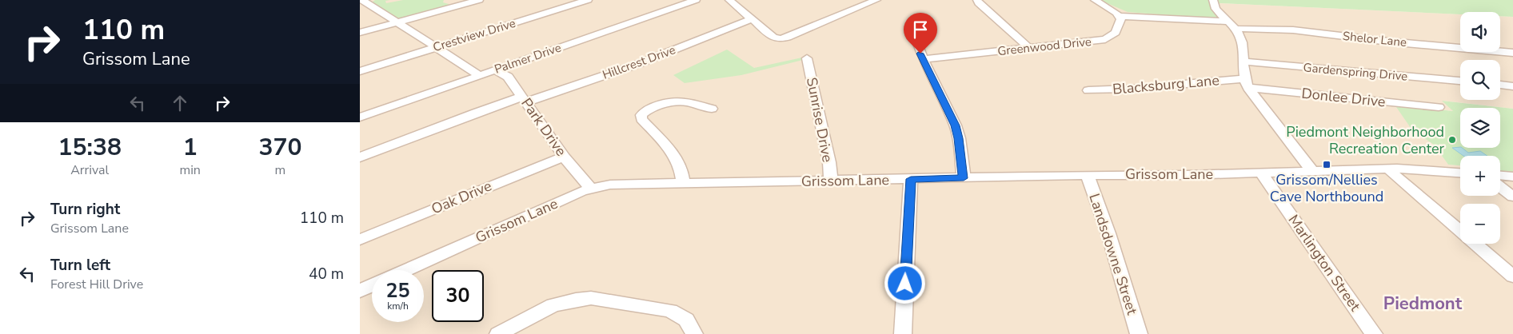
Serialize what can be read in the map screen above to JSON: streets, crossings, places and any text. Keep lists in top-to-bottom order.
{
  "streets": {
    "street": [
      "Crestview Drive",
      "Shelor Lane",
      "Greenwood Drive",
      "Palmer Drive",
      "Hillcrest Drive",
      "Gardenspring Drive",
      "Blacksburg Lane",
      "Donlee Drive",
      "Sunrise Drive",
      "Park Drive",
      "Grissom Lane",
      "Oak Drive",
      "Landsdowne Street",
      "Marlington Street"
    ]
  },
  "crossings": [
    ["Shelor Lane", "Greenwood Drive"],
    ["Palmer Drive", "Park Drive"],
    ["Hillcrest Drive", "Park Drive"],
    ["Blacksburg Lane", "Donlee Drive"],
    ["Sunrise Drive", "Grissom Lane"],
    ["Park Drive", "Grissom Lane"],
    ["Park Drive", "Oak Drive"],
    ["Grissom Lane", "Landsdowne Street"],
    ["Grissom Lane", "Marlington Street"]
  ],
  "districts": ["Piedmont"],
  "places": {
    "other": ["Piedmont Neighborhood Recreation Center"],
    "transit": ["Grissom/Nellies Cave Northbound"]
  },
  "page": {
    "turn": ["110 m", "Grissom Lane"],
    "map_buttons": ["+", "−"],
    "eta": [
      "15:38",
      "Arrival",
      "1",
      "min",
      "370",
      "m"
    ],
    "list": [
      {
        "name": "Turn right",
        "note": "Grissom Lane",
        "value": "110 m"
      },
      {
        "name": "Turn left",
        "note": "Forest Hill Drive",
        "value": "40 m"
      }
    ],
    "speed": "25 km/h",
    "limit": "30"
  }
}
